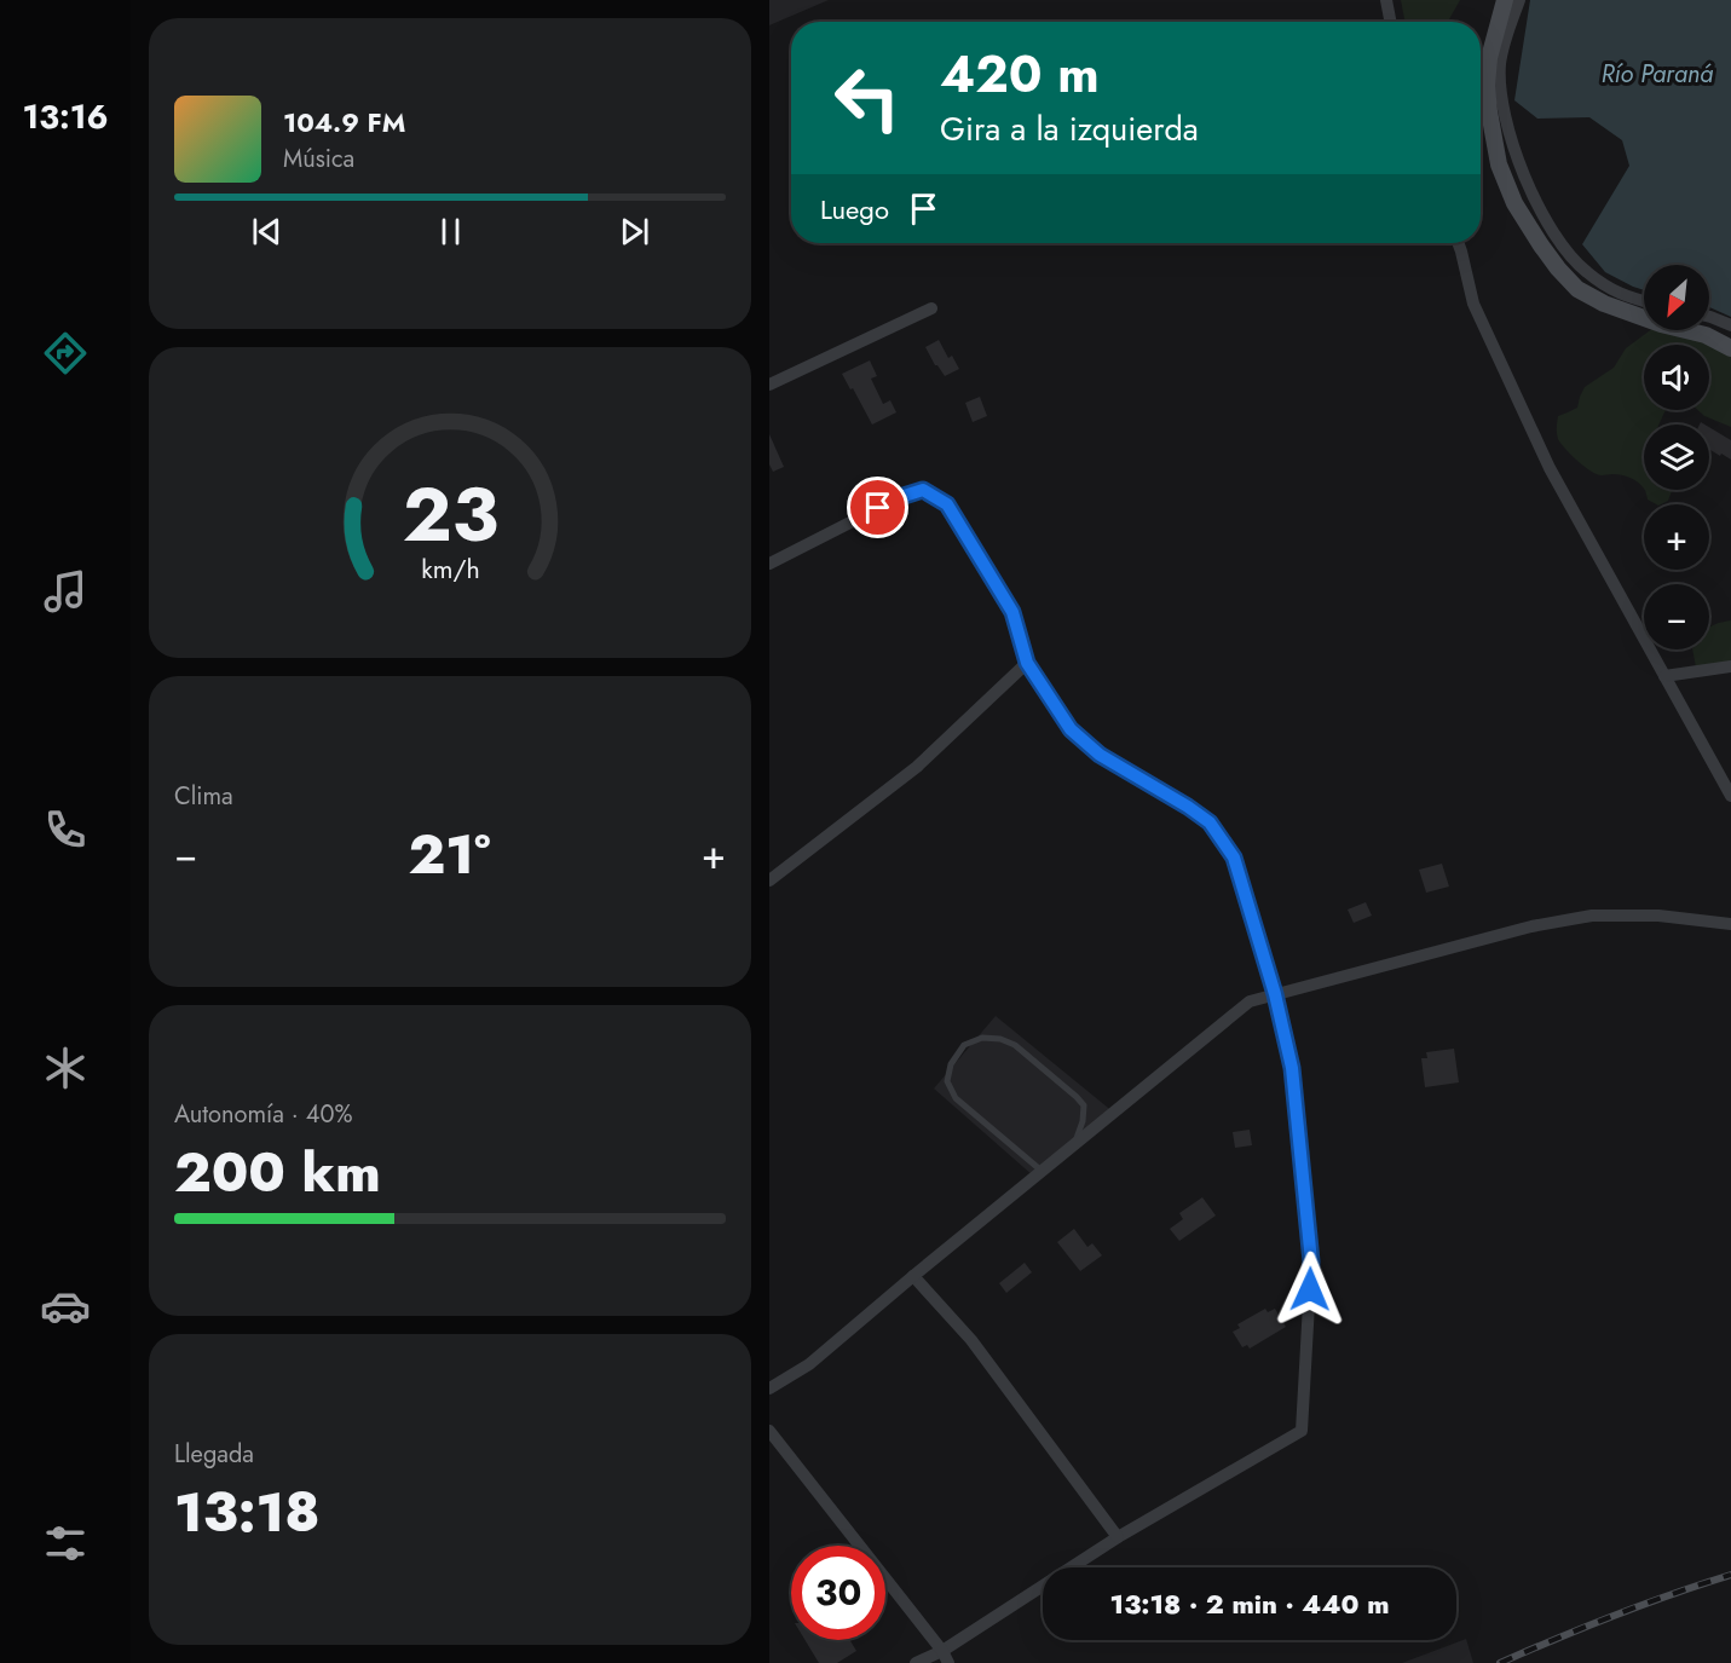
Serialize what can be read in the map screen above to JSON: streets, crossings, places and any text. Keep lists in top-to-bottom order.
{
  "water": ["Río Paraná"],
  "north": "bottom left",
  "page": {
    "tabs": "13:16",
    "turn": ["420 m", "Gira a la izquierda"],
    "song": ["104.9 FM", "Música"],
    "then": "Luego",
    "map_buttons": ["+", "−"],
    "tile": [
      "Clima",
      ["Autonomía · 40%", "200 km"],
      ["Llegada", "13:18"]
    ],
    "heat": ["−", "21°", "+"],
    "limit": "30",
    "trip": "13:18 · 2 min · 440 m",
    "gauge": ["23", "km/h"]
  }
}
